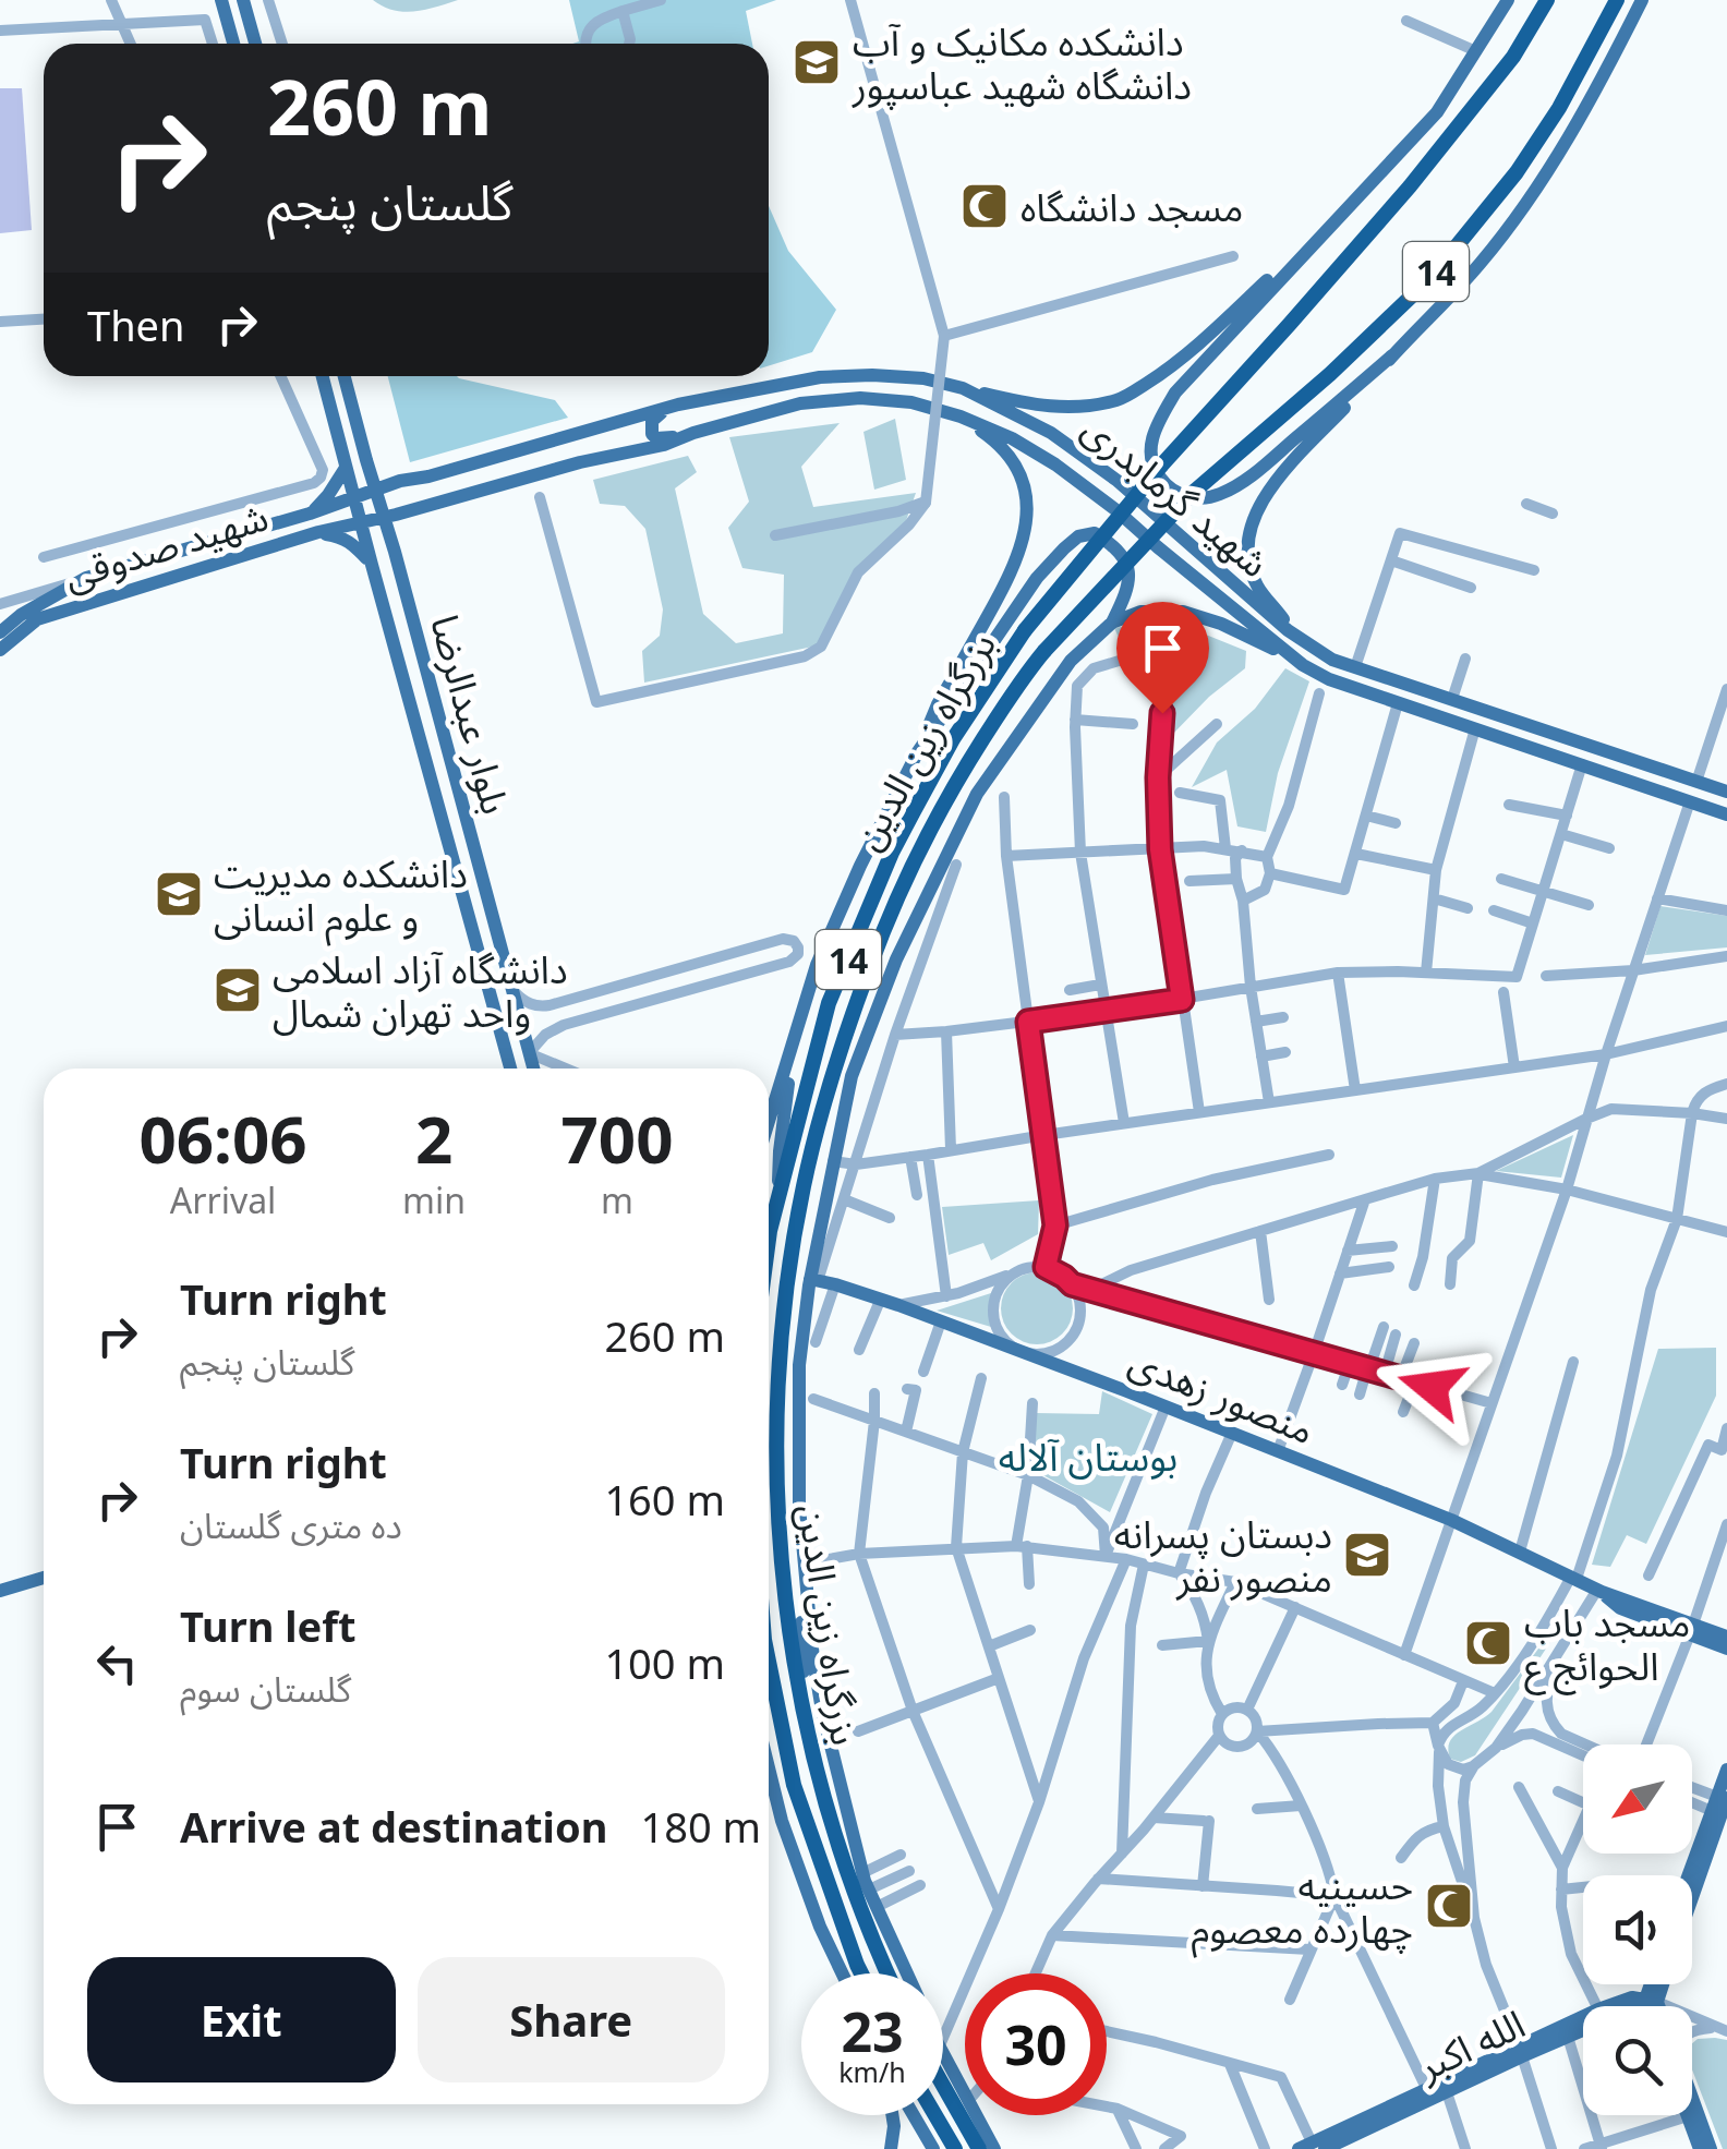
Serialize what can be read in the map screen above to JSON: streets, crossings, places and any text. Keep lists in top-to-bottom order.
{
  "streets": {
    "highway": ["14", "بزرگراه زین الدین"],
    "main road": [
      "شهید گرمابدری",
      "شهید صدوقی",
      "بلوار عبدالرضا",
      "منصور زهدی",
      "الله اکبر"
    ]
  },
  "crossings": [
    ["شهید گرمابدری", "شهید صدوقی"],
    ["شهید گرمابدری", "بلوار عبدالرضا"],
    ["شهید صدوقی", "بلوار عبدالرضا"]
  ],
  "parks": ["بوستان آلاله"],
  "places": {
    "school or university": [
      "دانشکده مکانیک و آب دانشگاه شهید عباسپور",
      "دانشکده مدیریت و علوم انسانی",
      "دانشگاه آزاد اسلامی واحد تهران شمال",
      "دبستان پسرانه منصور نفر"
    ],
    "mosque": ["مسجد دانشگاه", "مسجد باب الحوائج ع", "حسینیه چهارده معصوم"]
  },
  "north": "bottom left",
  "page": {
    "turn": ["260 m", "گلستان پنجم"],
    "then": "Then",
    "eta": [
      "06:06",
      "Arrival",
      "2",
      "min",
      "700",
      "m"
    ],
    "list": [
      {
        "name": "Turn right",
        "note": "گلستان پنجم",
        "value": "260 m"
      },
      {
        "name": "Turn right",
        "note": "ده متری گلستان",
        "value": "160 m"
      },
      {
        "name": "Turn left",
        "note": "گلستان سوم",
        "value": "100 m"
      },
      {
        "name": "Arrive at destination",
        "value": "180 m"
      }
    ],
    "buttons": ["Exit", "Share"],
    "speed": "23 km/h",
    "limit": "30"
  }
}
